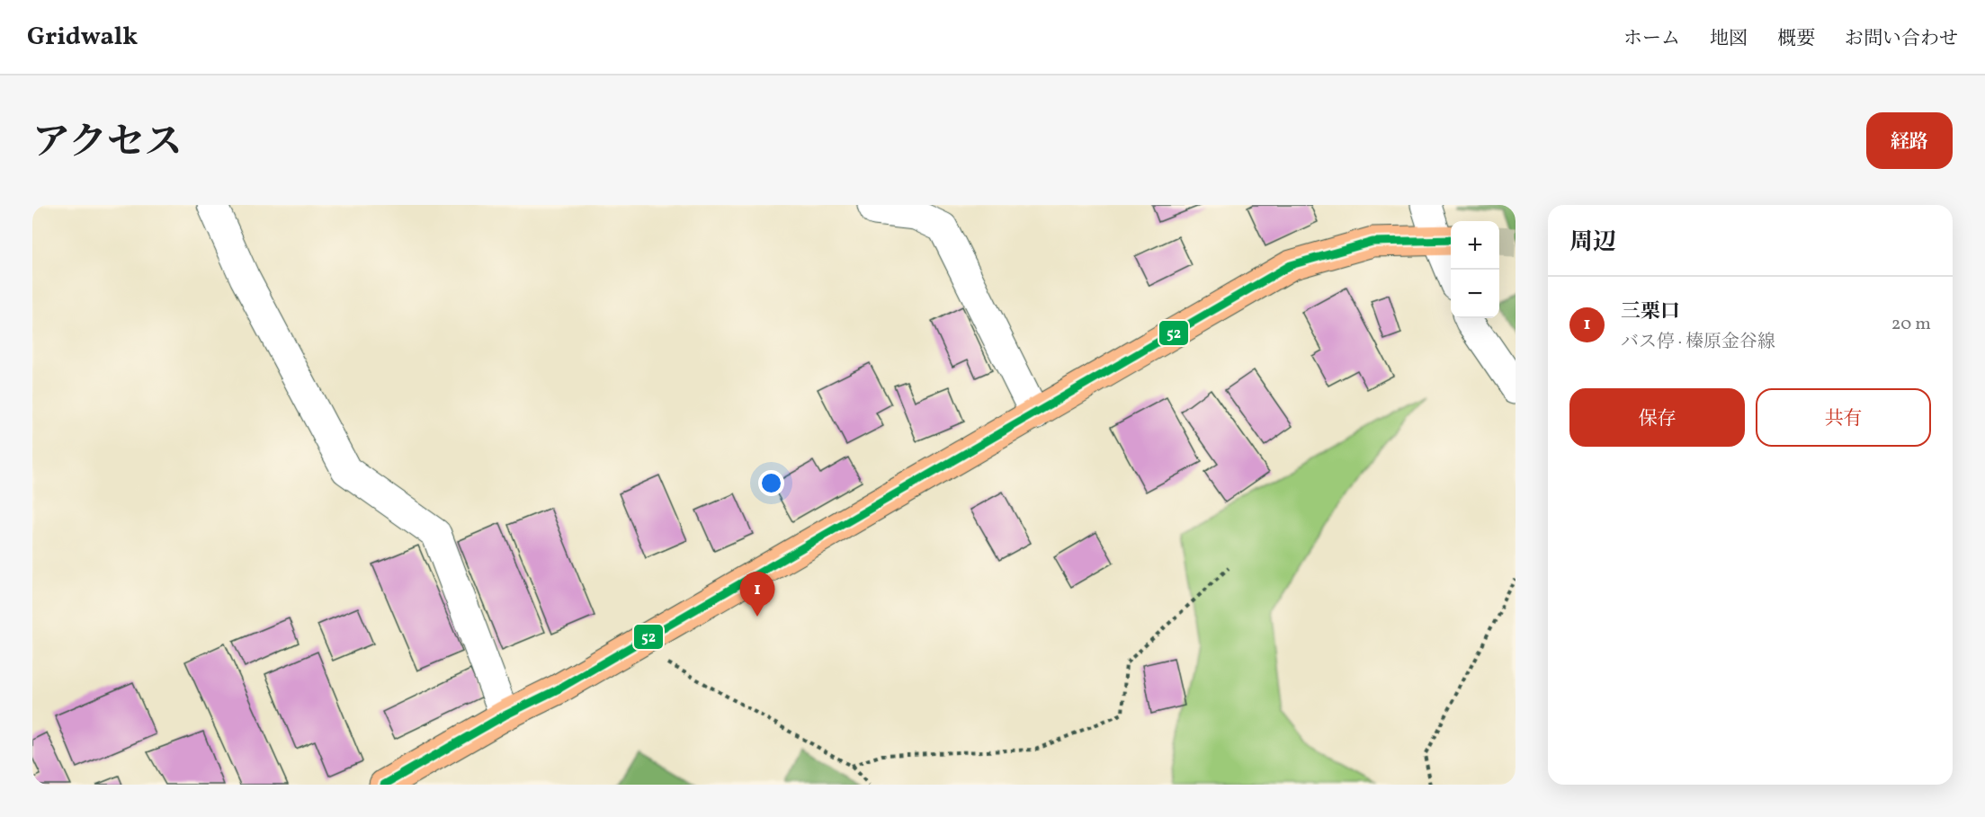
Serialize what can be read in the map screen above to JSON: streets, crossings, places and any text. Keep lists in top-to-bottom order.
{
  "lines": ["transit line 52"],
  "page": {
    "header": "Gridwalk",
    "nav": [
      "ホーム",
      "地図",
      "概要",
      "お問い合わせ"
    ],
    "title": "アクセス",
    "buttons": [
      "経路",
      ["保存", "共有"]
    ],
    "heading": "周辺",
    "map_buttons": ["+", "−"],
    "list": [
      {
        "mark": "1",
        "name": "三栗口",
        "note": "バス停 · 榛原金谷線",
        "value": "20 m"
      }
    ],
    "pins": "1"
  }
}
